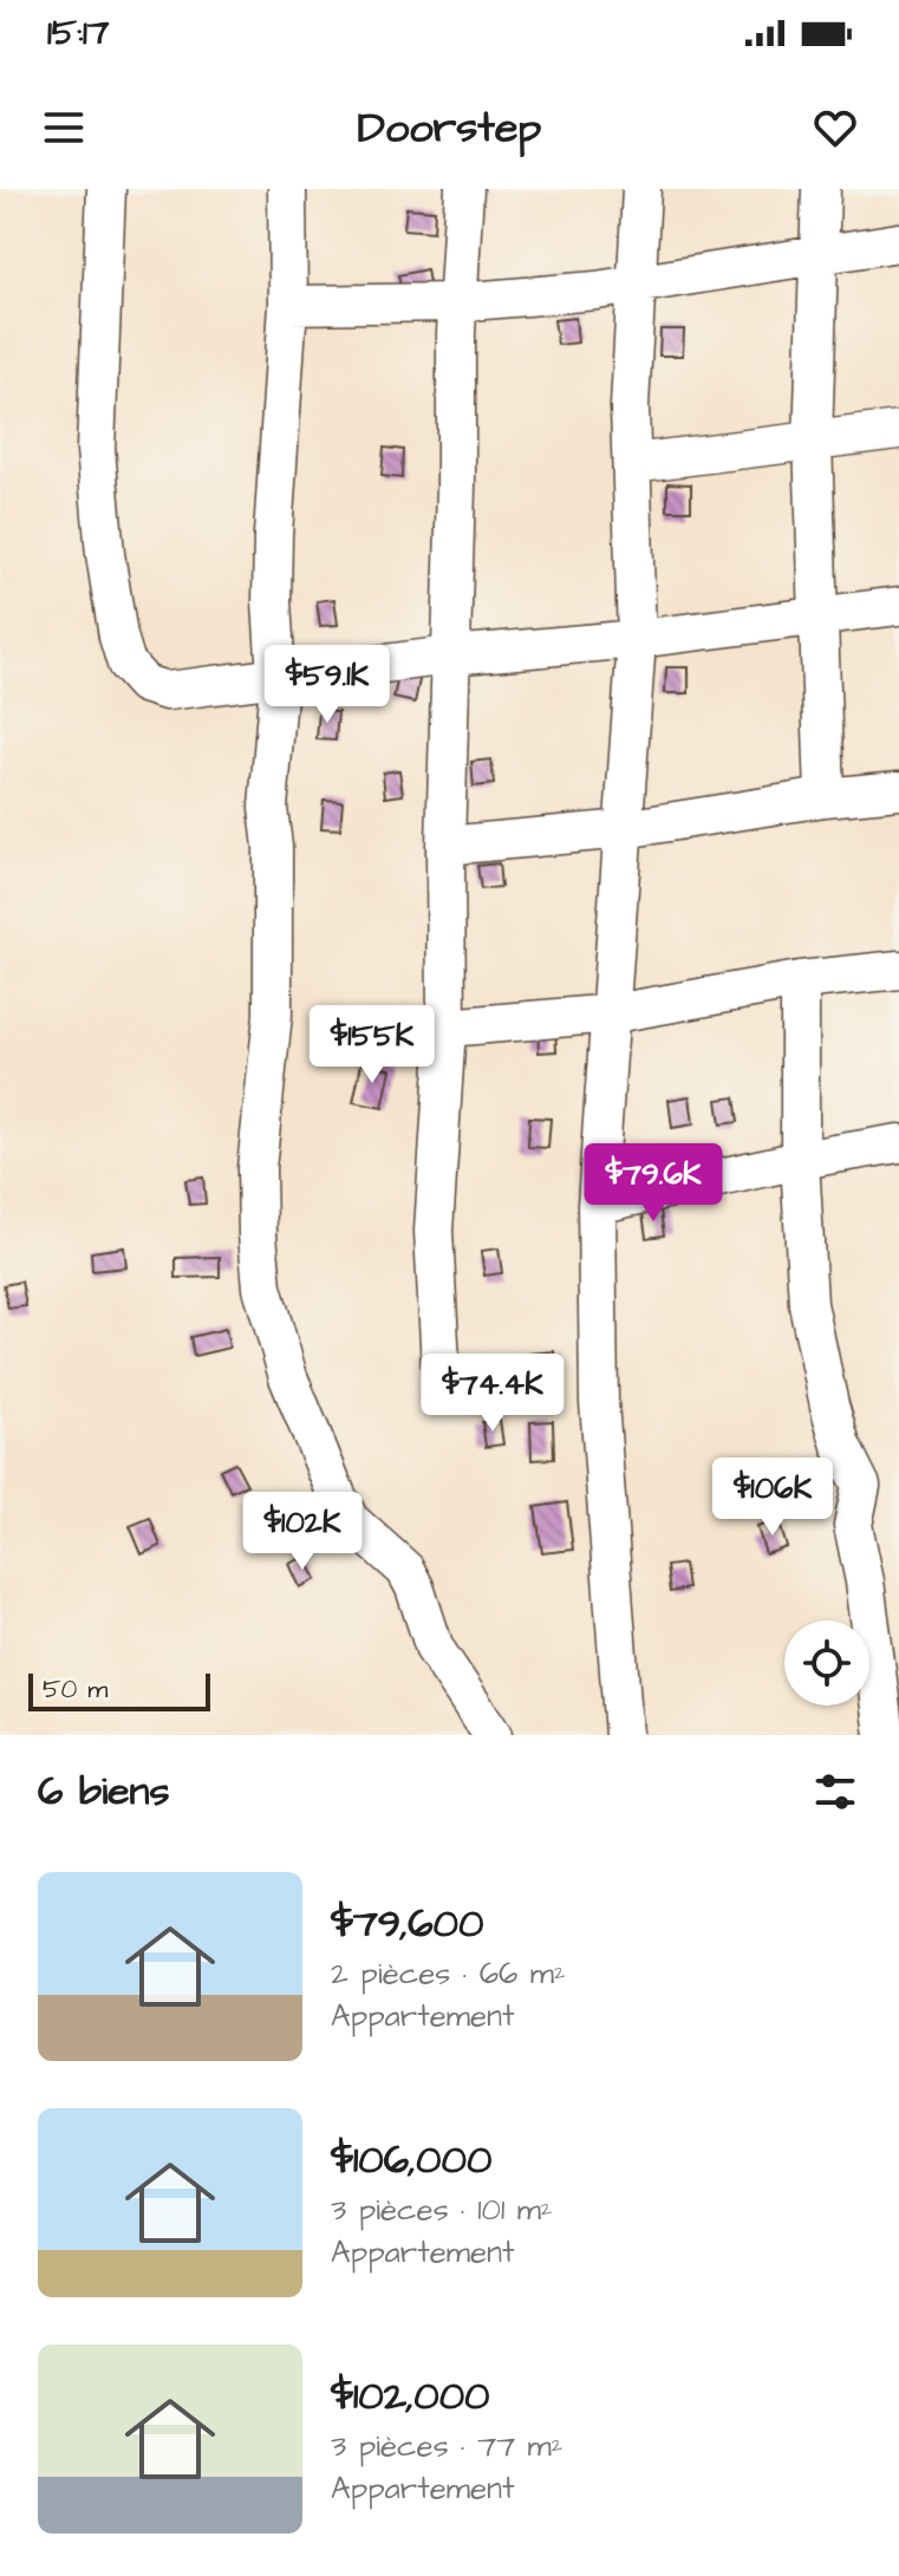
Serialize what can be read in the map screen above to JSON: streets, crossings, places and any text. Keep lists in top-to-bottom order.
{
  "scale_bar": "50 m",
  "page": {
    "status": "15:17",
    "header": "Doorstep",
    "price": [
      "$59.1K",
      "$155K",
      "$79.6K",
      "$74.4K",
      "$106K",
      "$102K"
    ],
    "scale": "50 m",
    "heading": "6 biens",
    "list": [
      {
        "name": "$79,600",
        "note": "2 pièces · 66 m² · Appartement"
      },
      {
        "name": "$106,000",
        "note": "3 pièces · 101 m² · Appartement"
      },
      {
        "name": "$102,000",
        "note": "3 pièces · 77 m² · Appartement"
      }
    ]
  }
}
